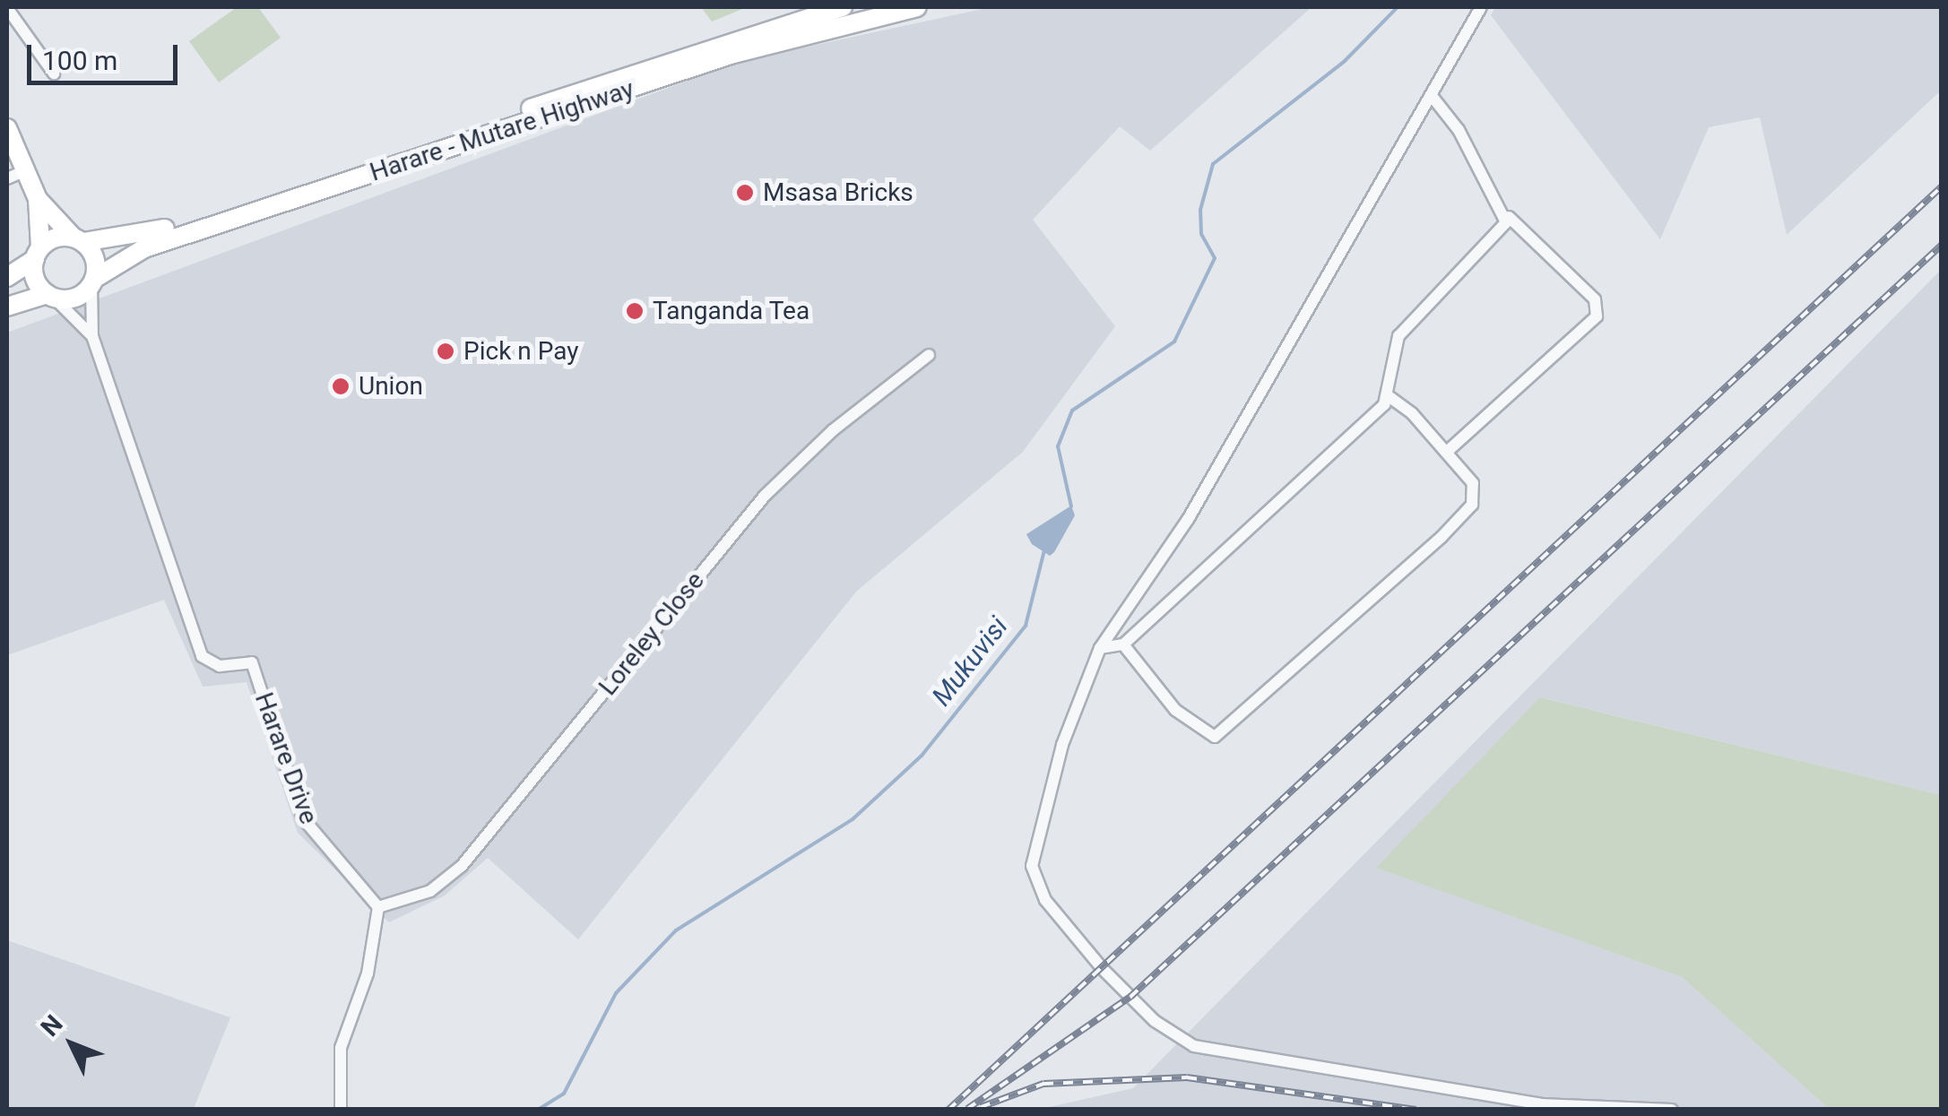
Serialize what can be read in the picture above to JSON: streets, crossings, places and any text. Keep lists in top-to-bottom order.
{
  "streets": {
    "main road": ["Harare - Mutare Highway"],
    "street": ["Loreley Close", "Harare Drive"]
  },
  "crossings": [
    ["Harare - Mutare Highway", "Harare Drive"],
    ["Loreley Close", "Harare Drive"]
  ],
  "water": ["Mukuvisi"],
  "places": [
    "Msasa Bricks",
    "Tanganda Tea",
    "Pick n Pay",
    "Union"
  ],
  "scale_bar": "100 m",
  "north": "top left"
}
